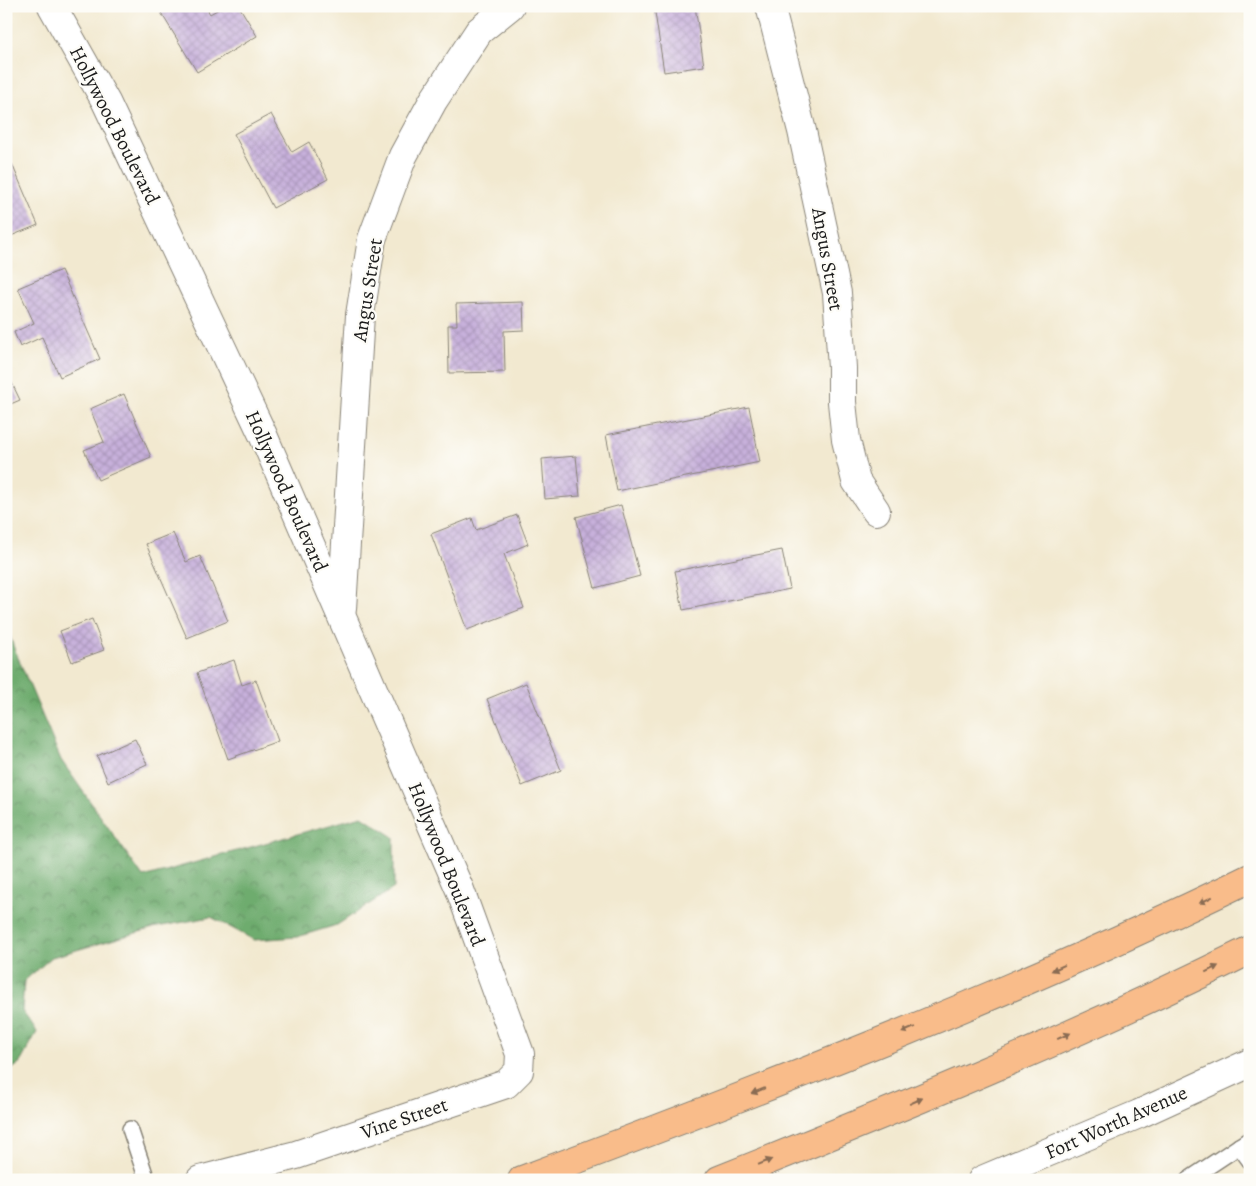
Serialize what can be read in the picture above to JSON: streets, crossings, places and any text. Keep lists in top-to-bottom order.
{
  "streets": {
    "street": [
      "Hollywood Boulevard",
      "Angus Street",
      "Vine Street",
      "Fort Worth Avenue"
    ]
  },
  "crossings": [
    ["Hollywood Boulevard", "Angus Street"],
    ["Hollywood Boulevard", "Vine Street"]
  ]
}
